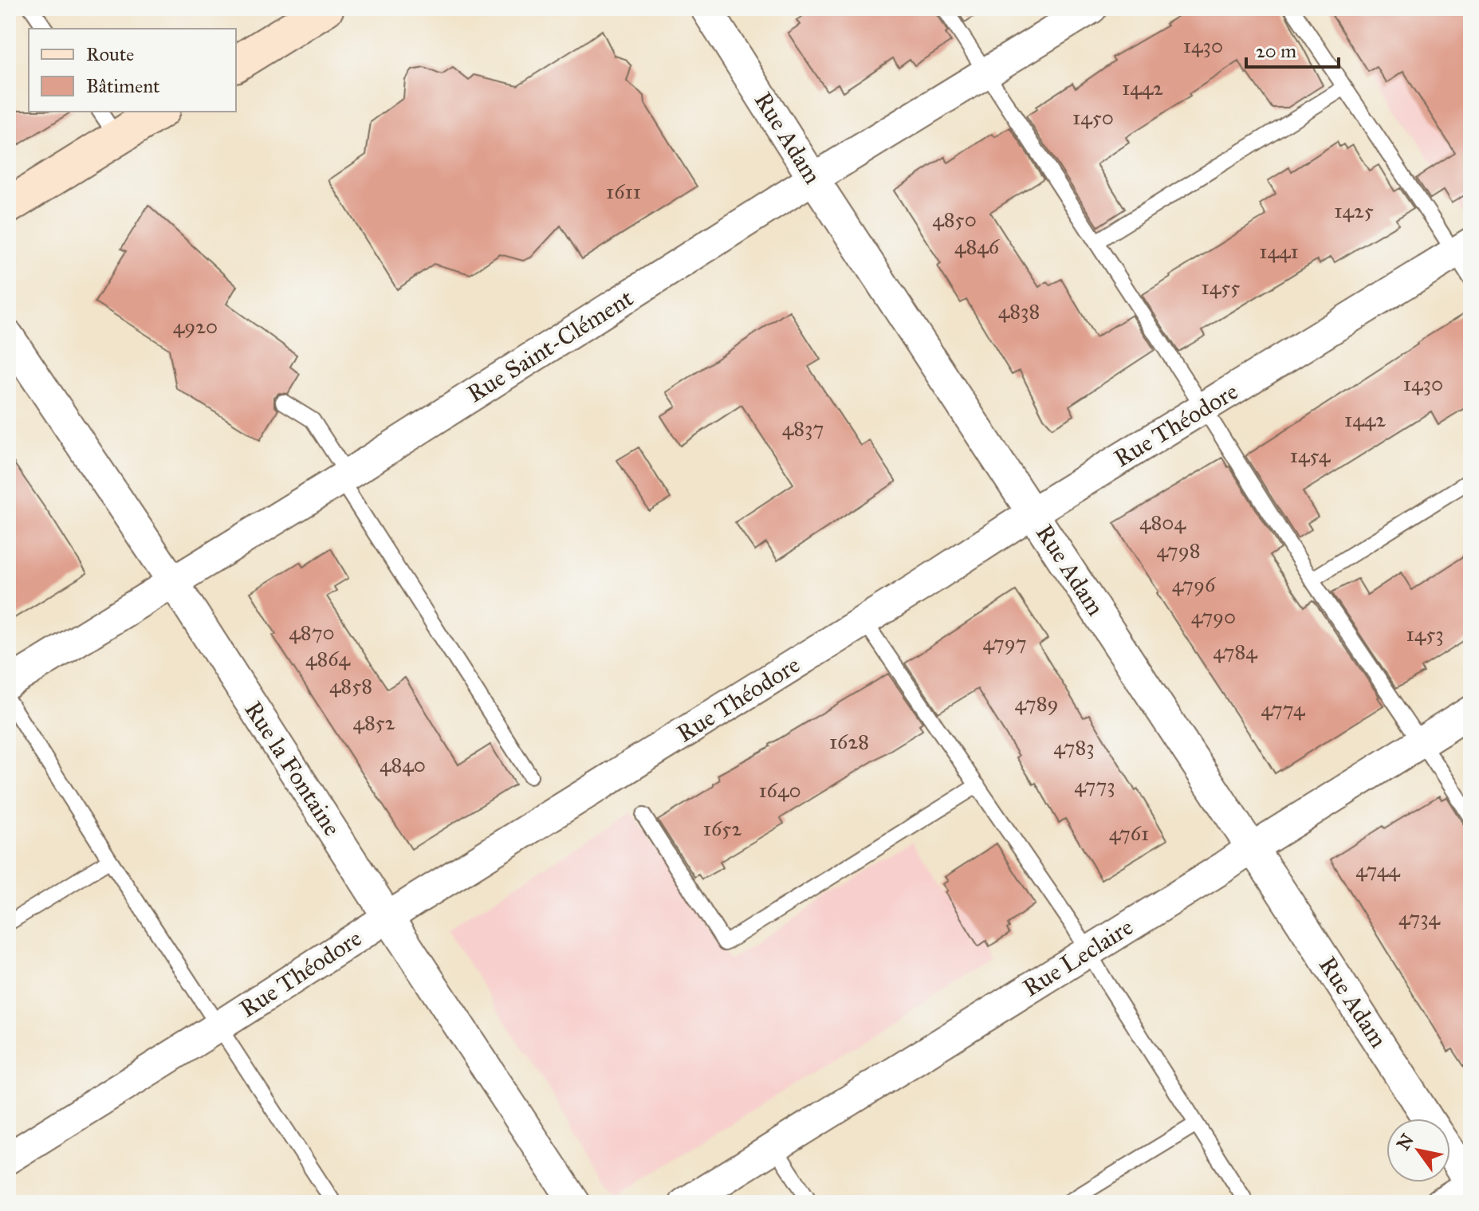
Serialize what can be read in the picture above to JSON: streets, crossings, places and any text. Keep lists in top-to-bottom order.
{
  "streets": {
    "street": [
      "Rue Adam",
      "Rue Saint-Clément",
      "Rue Théodore",
      "Rue la Fontaine",
      "Rue Leclaire"
    ]
  },
  "crossings": [
    ["Rue Adam", "Rue Saint-Clément"],
    ["Rue Adam", "Rue Théodore"],
    ["Rue Adam", "Rue Leclaire"],
    ["Rue Saint-Clément", "Rue la Fontaine"],
    ["Rue Théodore", "Rue la Fontaine"]
  ],
  "house_numbers": [
    "1430",
    "1442",
    "1450",
    "1611",
    "1425",
    "4850",
    "4846",
    "1441",
    "1455",
    "4838",
    "4920",
    "1430",
    "1442",
    "4837",
    "1454",
    "4804",
    "4798",
    "4796",
    "4790",
    "4870",
    "1453",
    "4797",
    "4784",
    "4864",
    "4858",
    "4789",
    "4774",
    "4852",
    "1628",
    "4783",
    "4840",
    "4773",
    "1640",
    "1652",
    "4761",
    "4744",
    "4734"
  ],
  "legend": ["Route", "Bâtiment"],
  "scale_bar": "20 m",
  "north": "top left"
}
